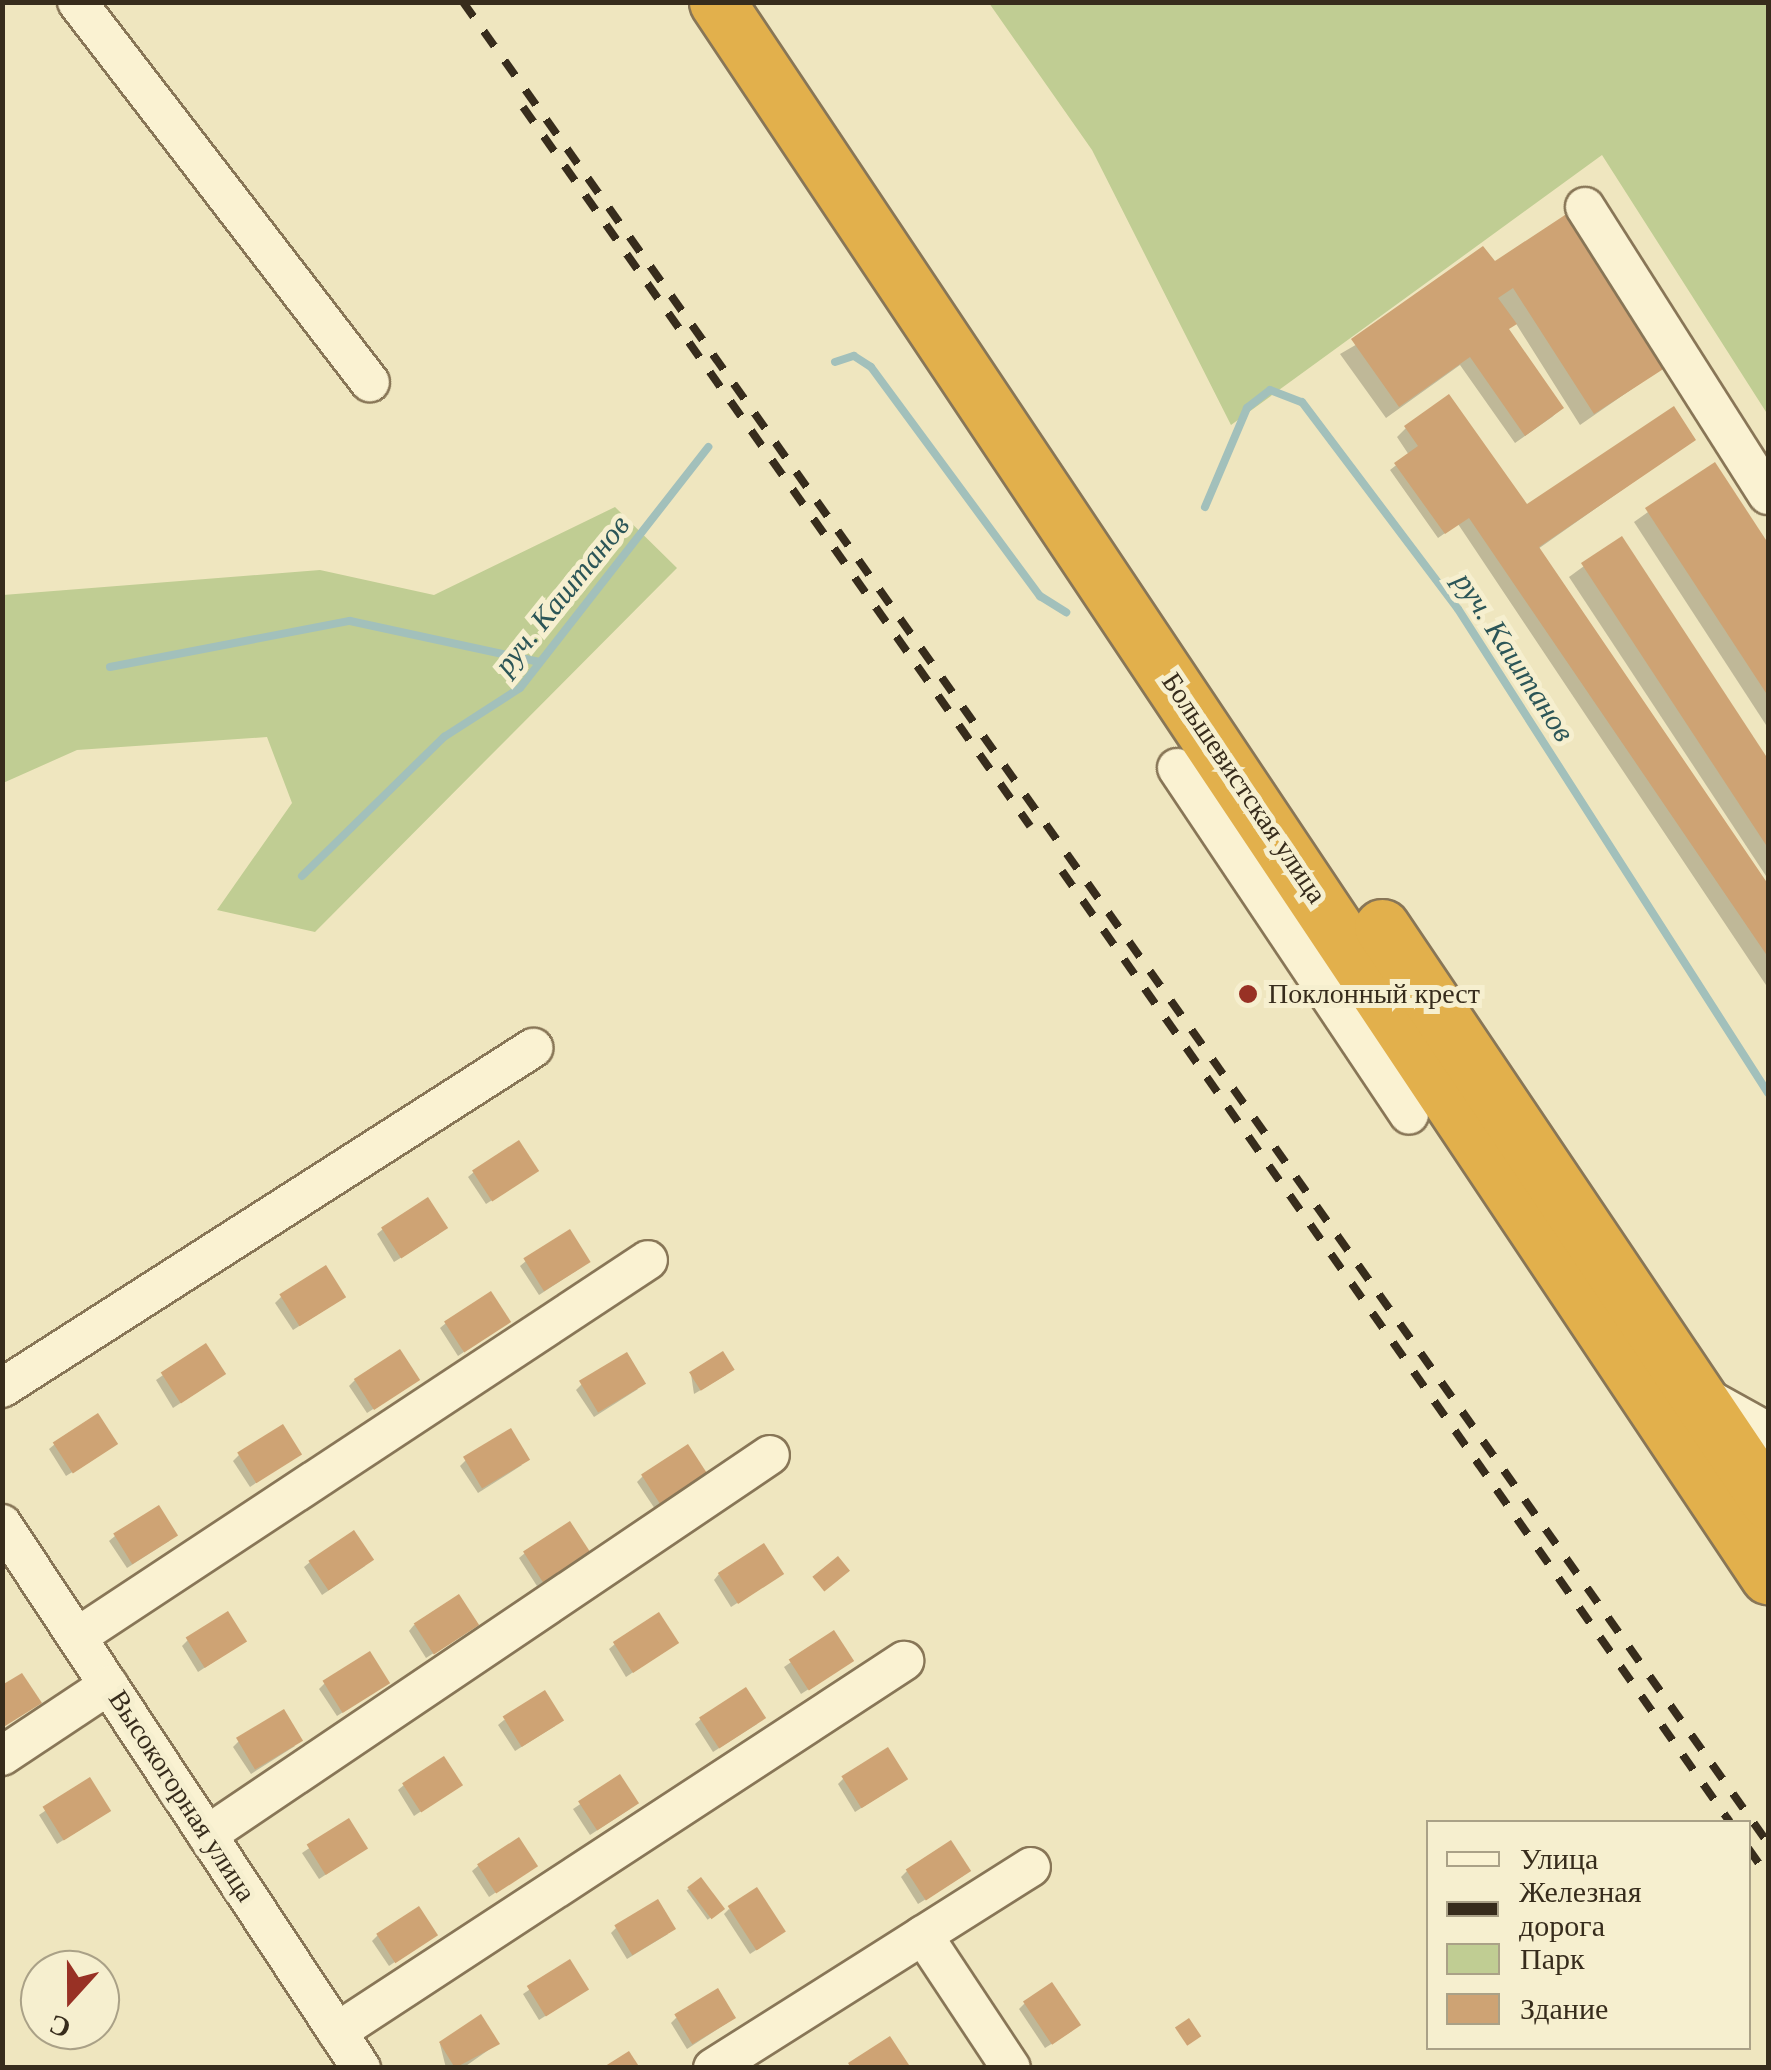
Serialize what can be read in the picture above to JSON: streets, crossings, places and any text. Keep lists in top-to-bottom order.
{
  "streets": {
    "highway": ["Большевистская улица"],
    "street": ["Высокогорная улица"]
  },
  "water": ["руч. Каштанов"],
  "places": ["Поклонный крест"],
  "legend": [
    "Улица",
    "Железная дорога",
    "Парк",
    "Здание"
  ],
  "north": "bottom"
}
